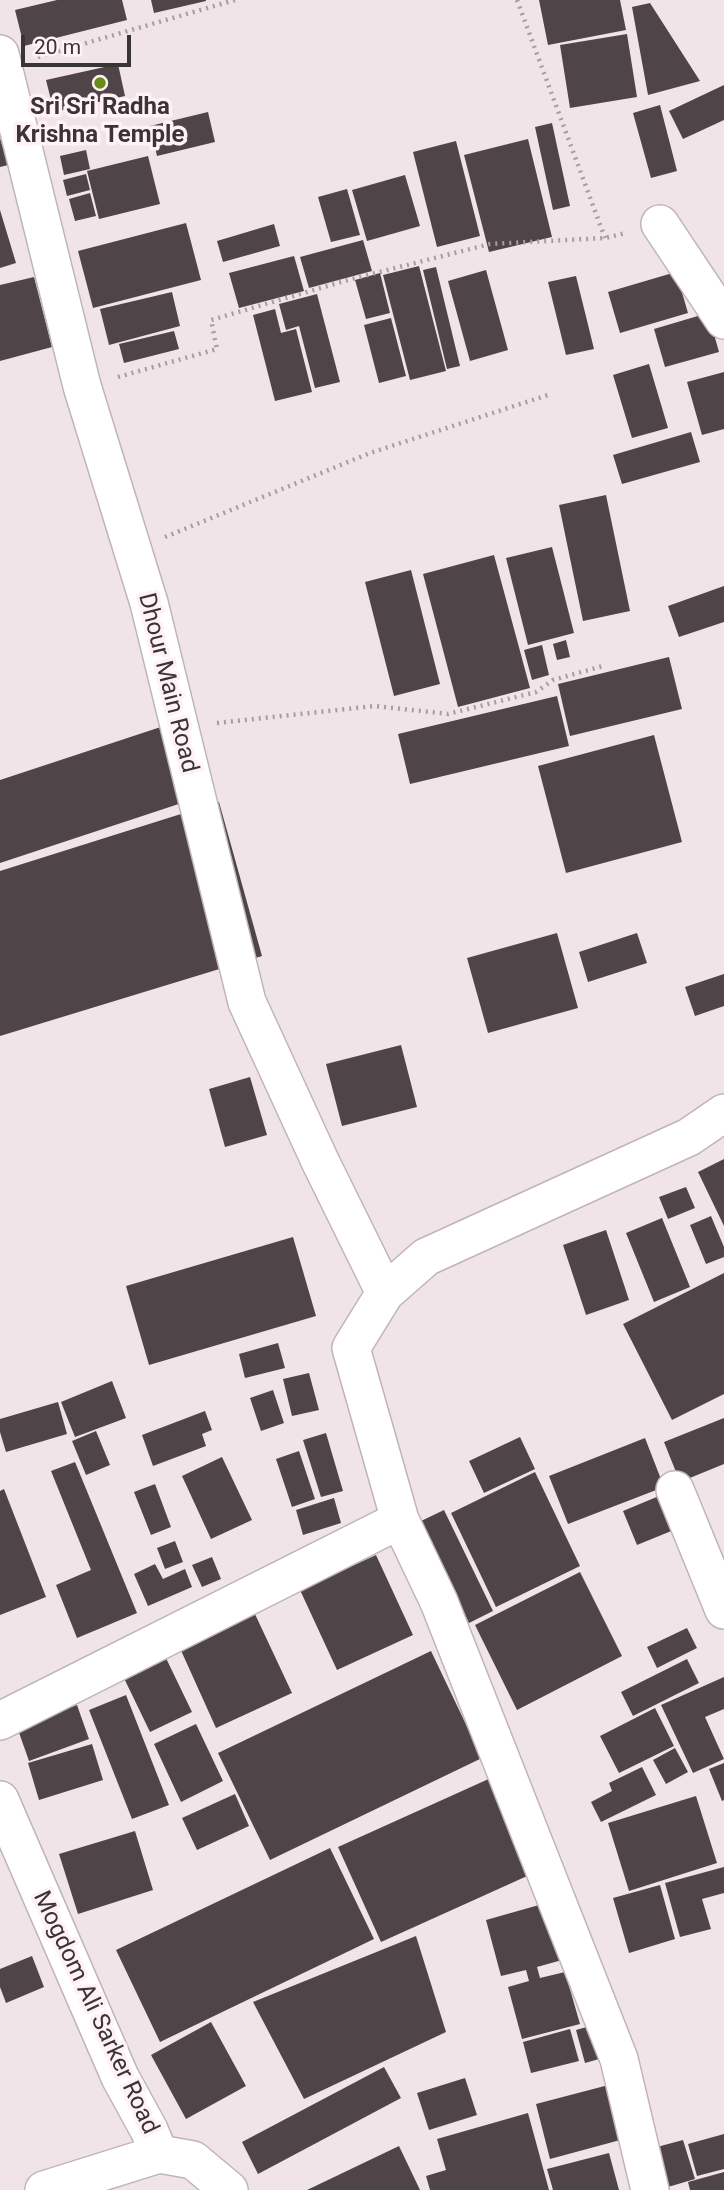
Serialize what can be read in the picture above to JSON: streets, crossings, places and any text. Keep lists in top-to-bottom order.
{
  "streets": {
    "street": ["Dhour Main Road", "Mogdom Ali Sarker Road"]
  },
  "places": ["Sri Sri Radha Krishna Temple"],
  "scale_bar": "20 m"
}
